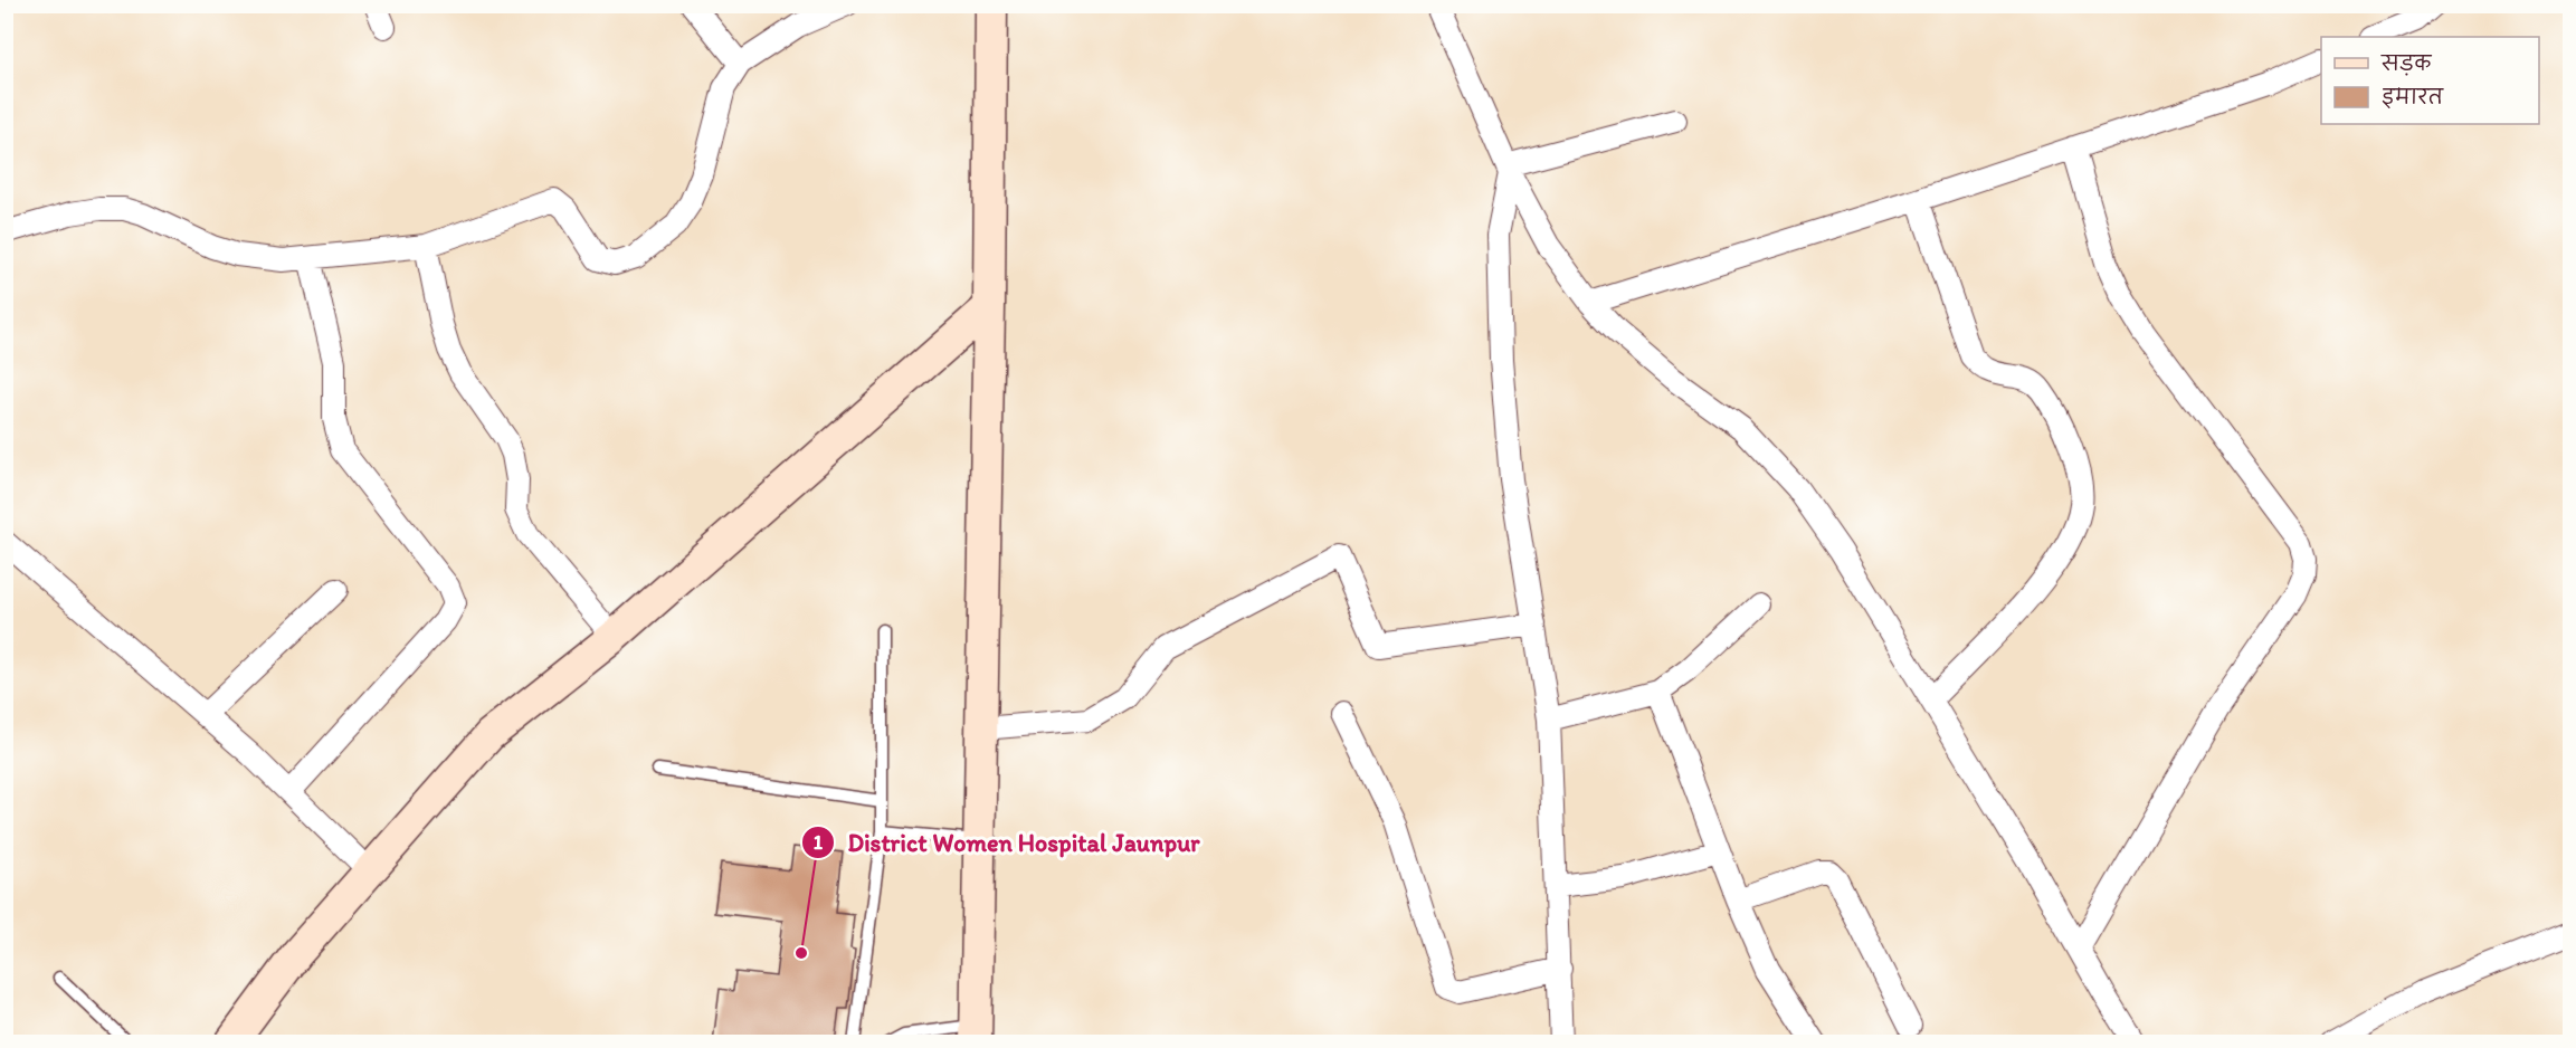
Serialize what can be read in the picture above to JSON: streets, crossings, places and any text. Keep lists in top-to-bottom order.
{
  "places": ["District Women Hospital Jaunpur"],
  "legend": ["सड़क", "इमारत"]
}
